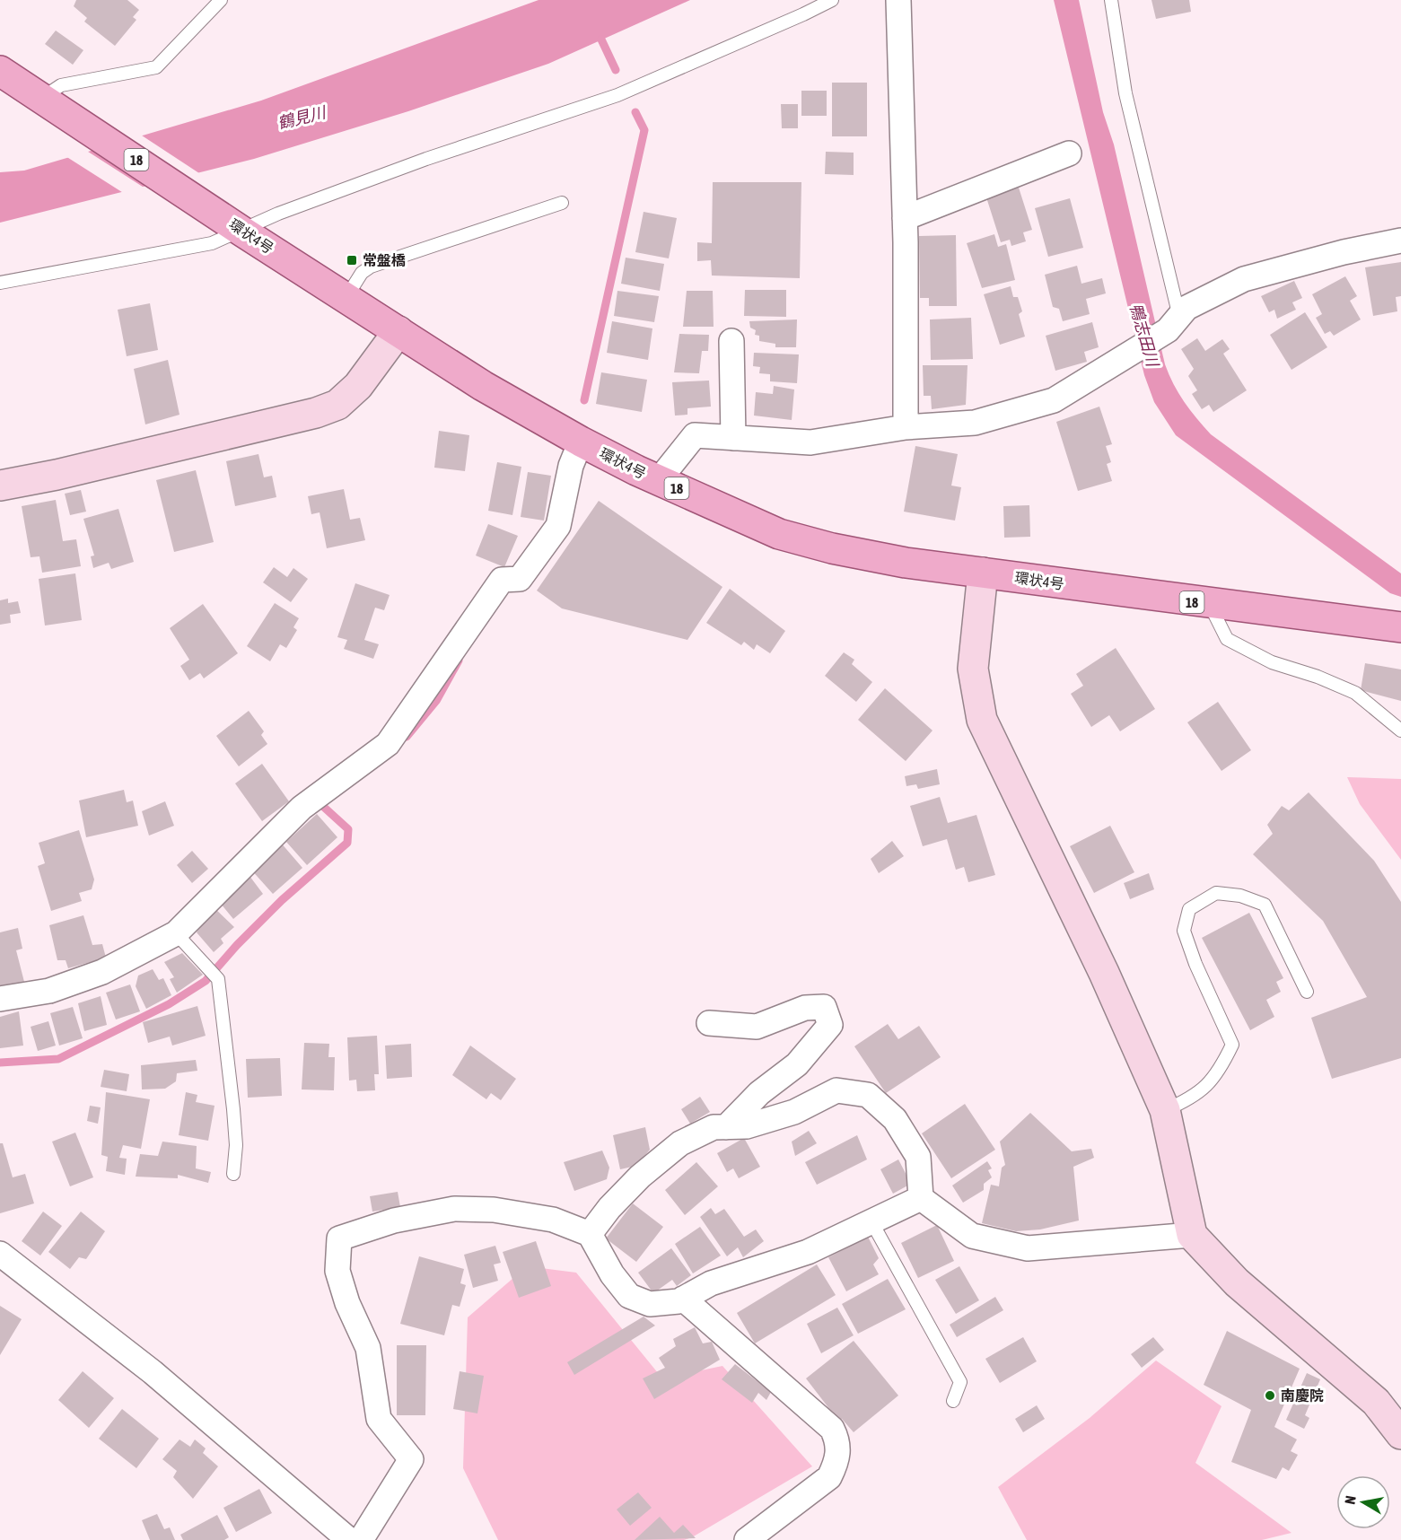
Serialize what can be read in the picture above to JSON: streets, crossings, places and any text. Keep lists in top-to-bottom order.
{
  "streets": {
    "main road": ["18", "環状4号"]
  },
  "water": ["鶴見川", "鴨志田川"],
  "places": {
    "transit": ["常盤橋"],
    "other": ["南慶院"]
  },
  "north": "left"
}
